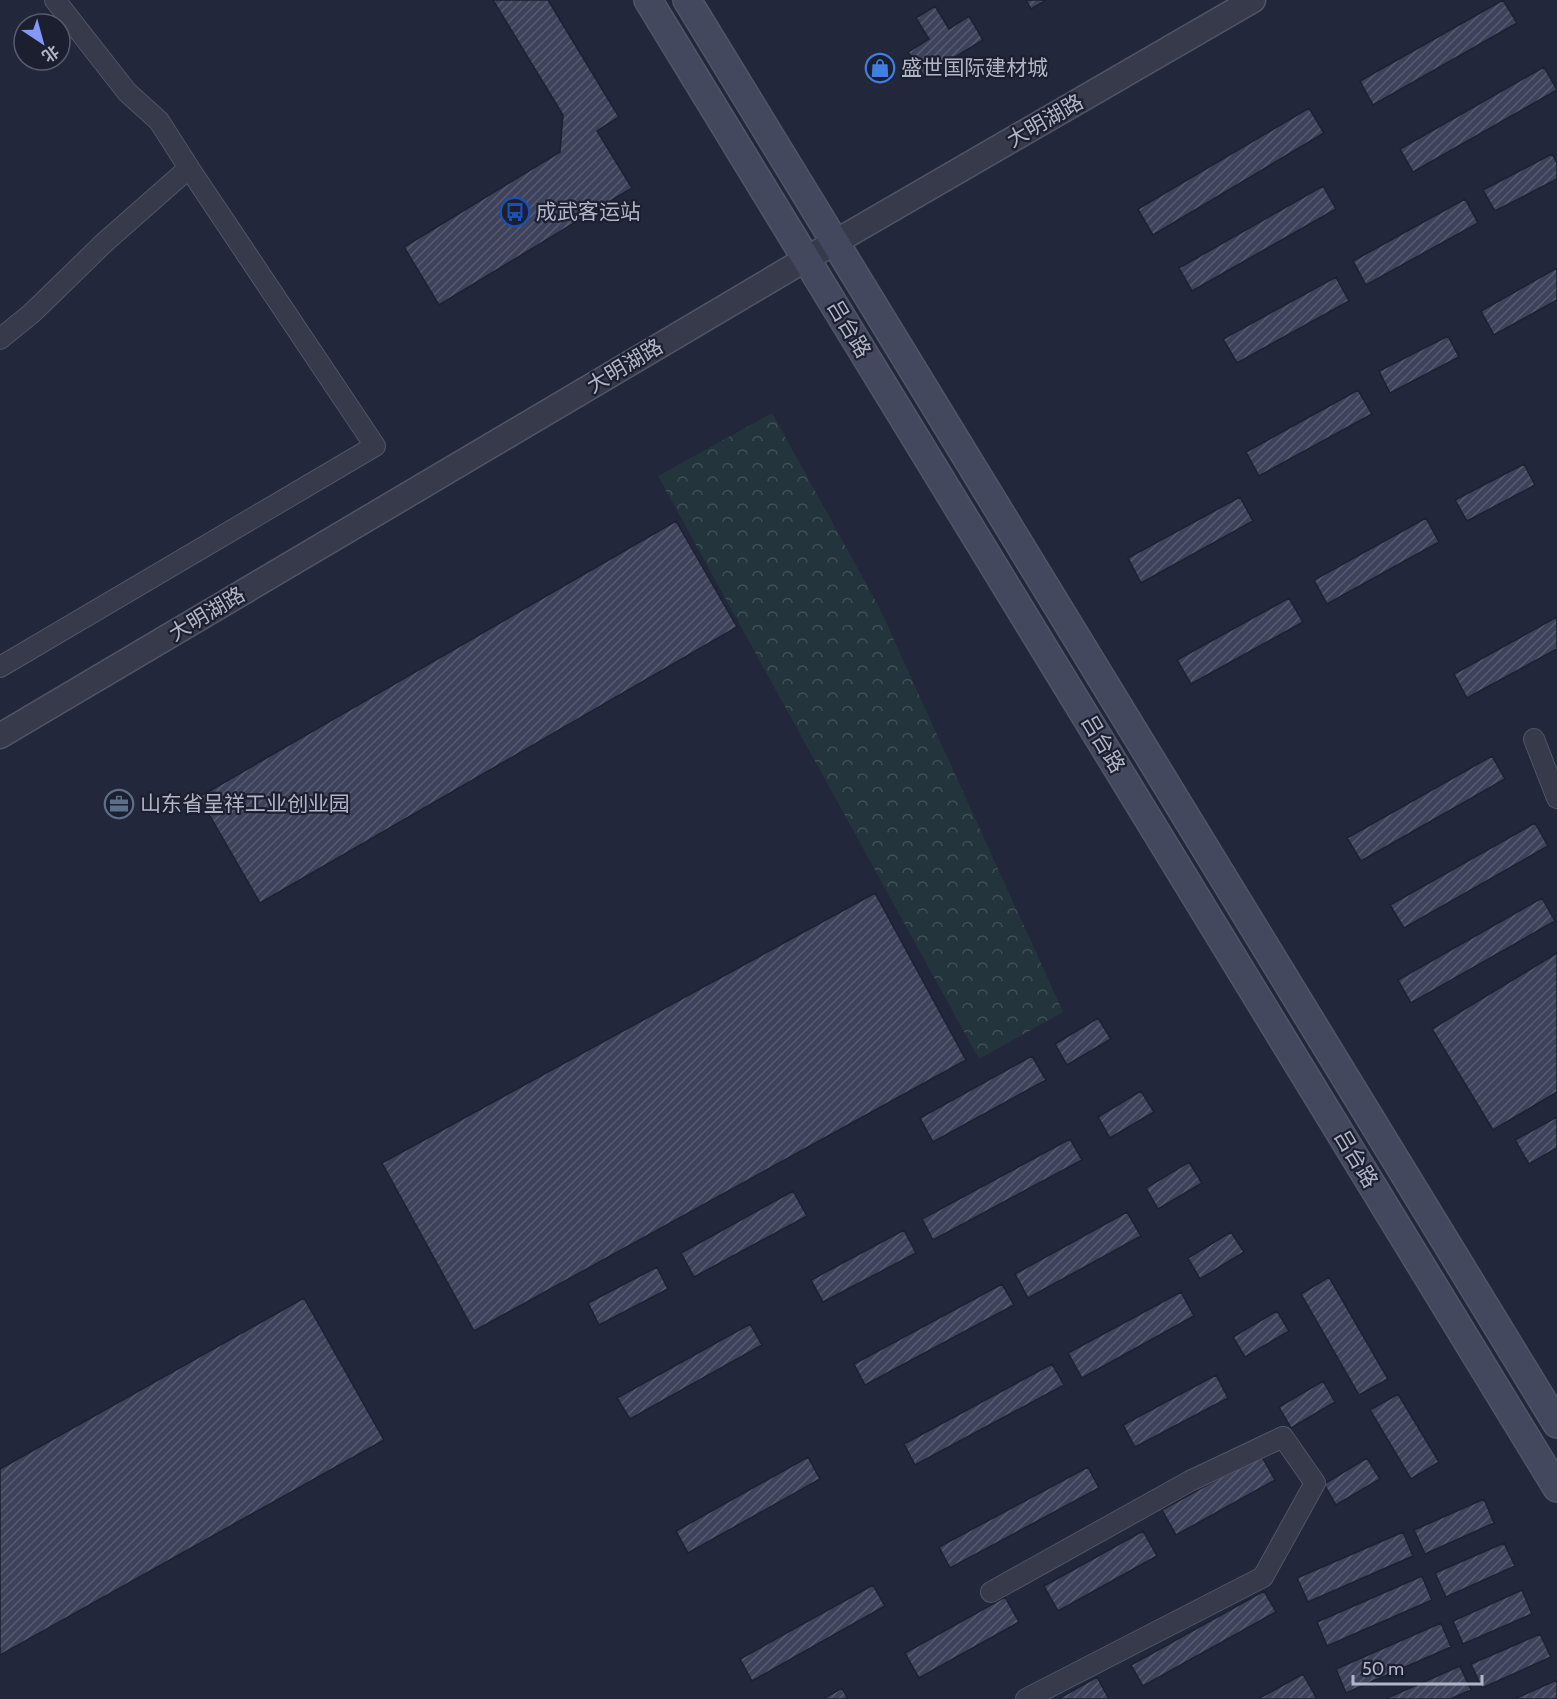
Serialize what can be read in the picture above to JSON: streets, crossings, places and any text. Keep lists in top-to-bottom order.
{
  "streets": {
    "main road": ["吕台路"],
    "street": ["大明湖路"]
  },
  "crossings": [
    ["大明湖路", "吕台路"]
  ],
  "places": {
    "shop": ["盛世国际建材城"],
    "bus stop": ["成武客运站"],
    "office": ["山东省呈祥工业创业园"]
  },
  "scale_bar": "50 m",
  "north": "bottom right"
}
